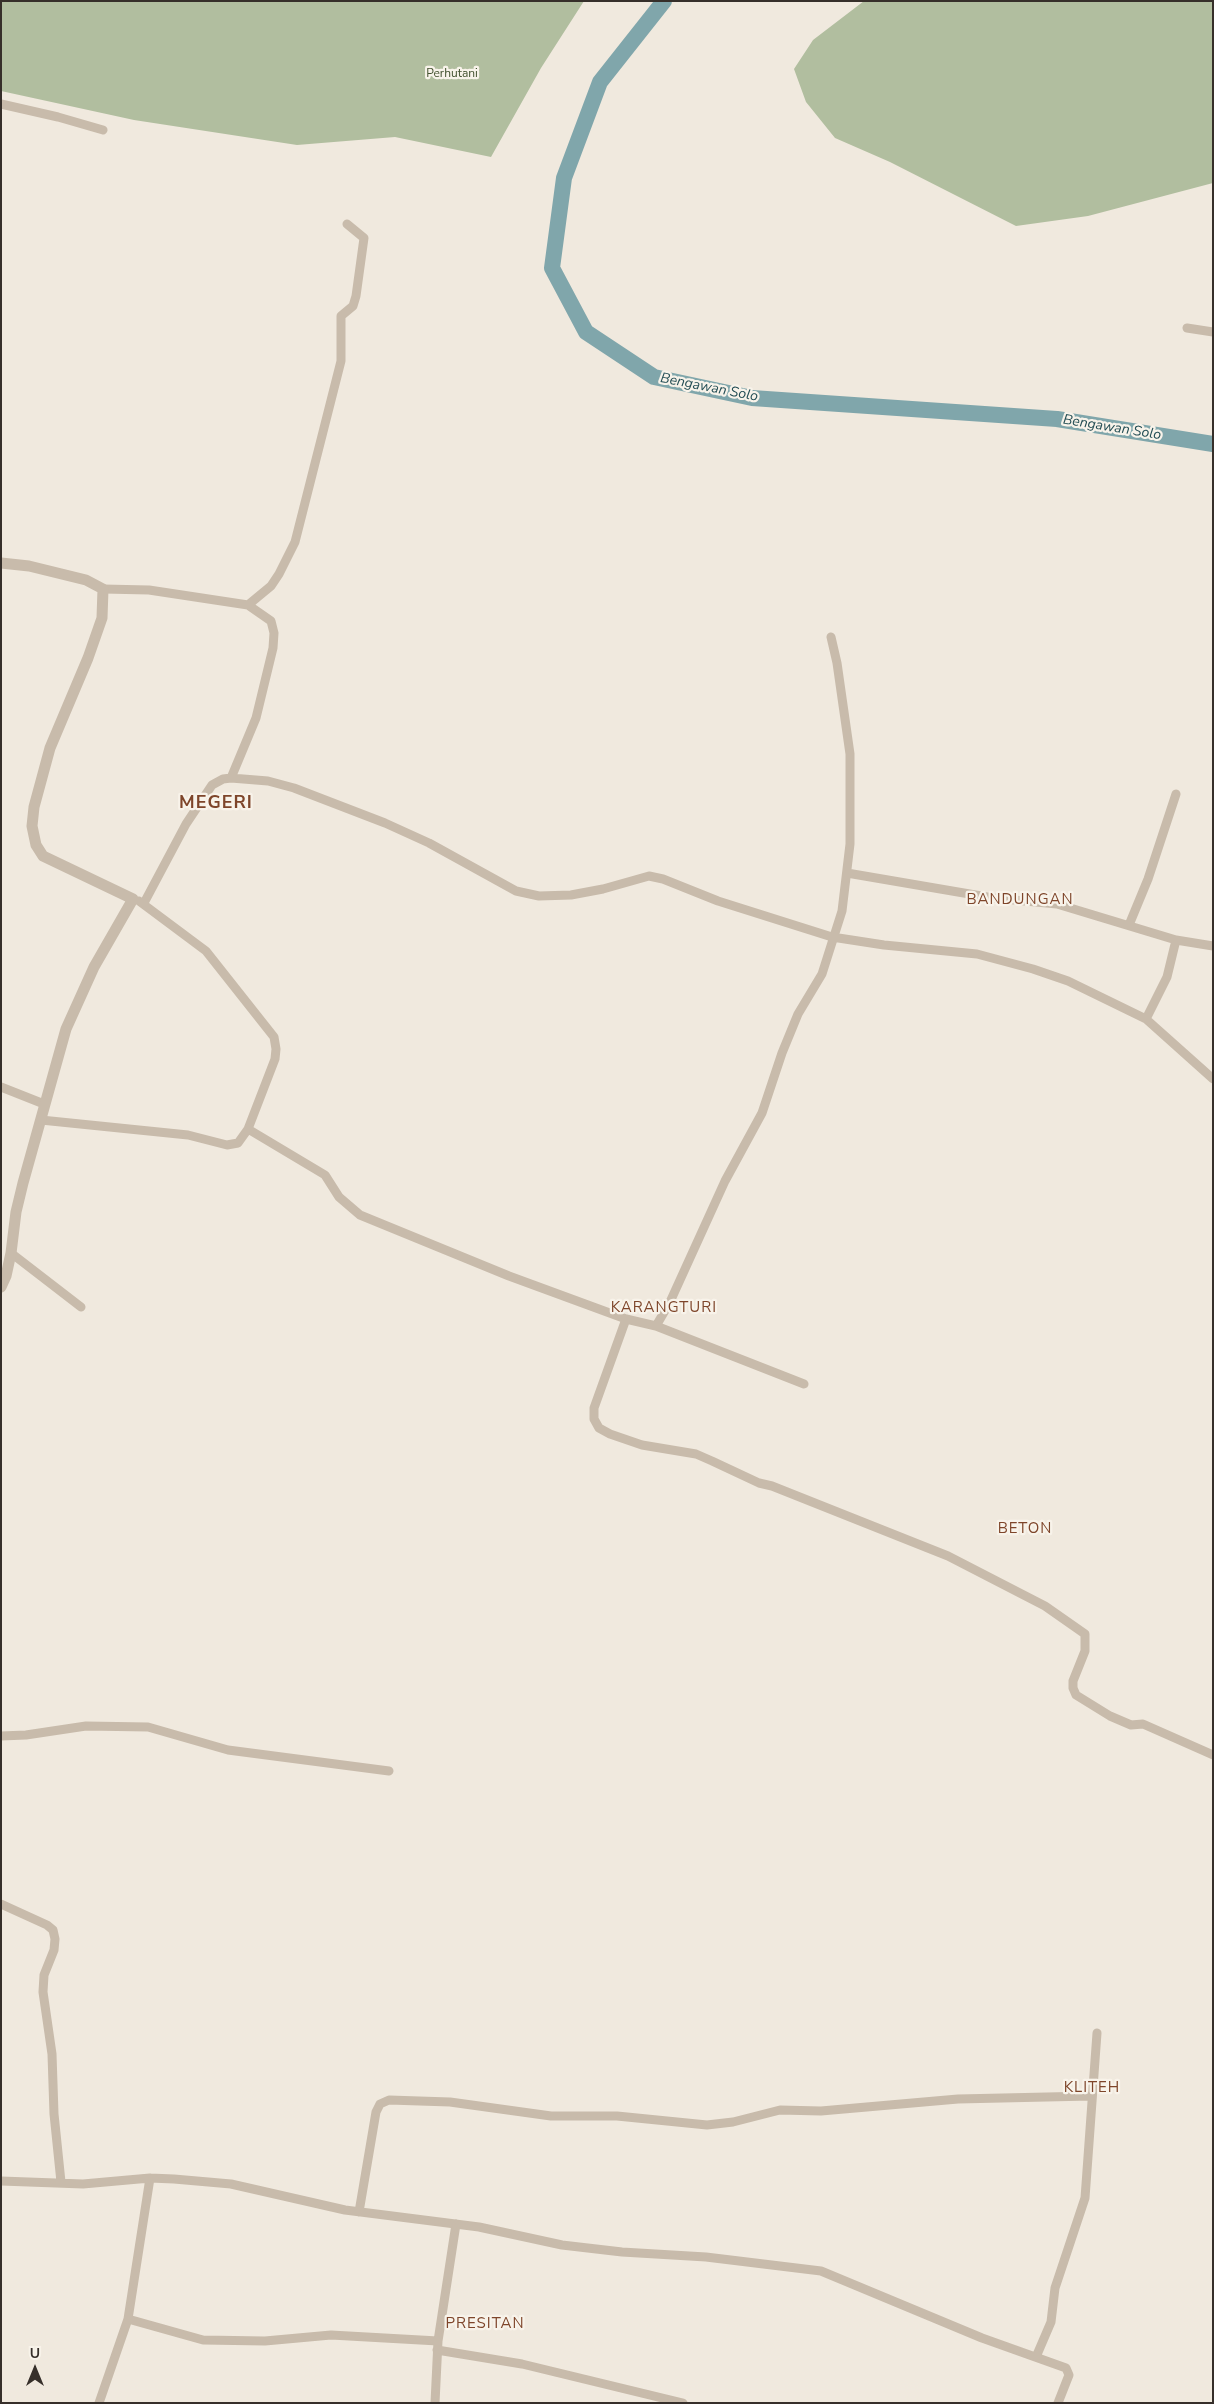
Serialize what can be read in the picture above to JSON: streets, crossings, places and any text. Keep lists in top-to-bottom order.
{
  "districts": [
    "MEGERI",
    "BANDUNGAN",
    "KARANGTURI",
    "BETON",
    "KLITEH",
    "PRESITAN"
  ],
  "water": ["Bengawan Solo"],
  "parks": ["Perhutani"],
  "north": "top"
}
